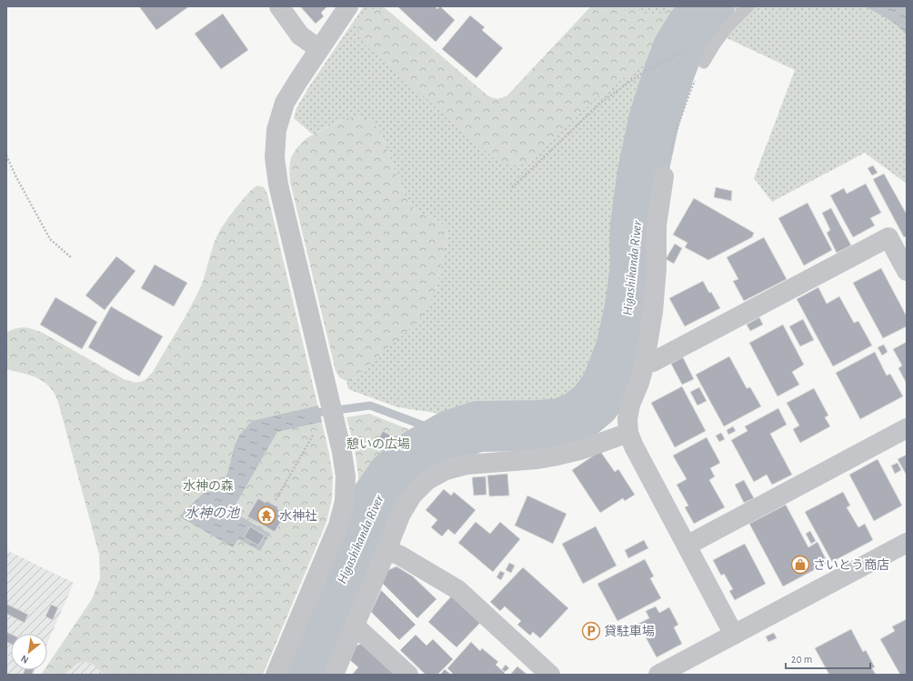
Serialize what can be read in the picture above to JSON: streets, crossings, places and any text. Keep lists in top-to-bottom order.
{
  "water": ["Higashikanda River", "水神の池"],
  "parks": ["憩いの広場", "水神の森"],
  "places": {
    "temple": ["水神社"],
    "shop": ["さいとう商店"],
    "parking": ["貸駐車場"]
  },
  "scale_bar": "20 m",
  "north": "bottom left"
}
